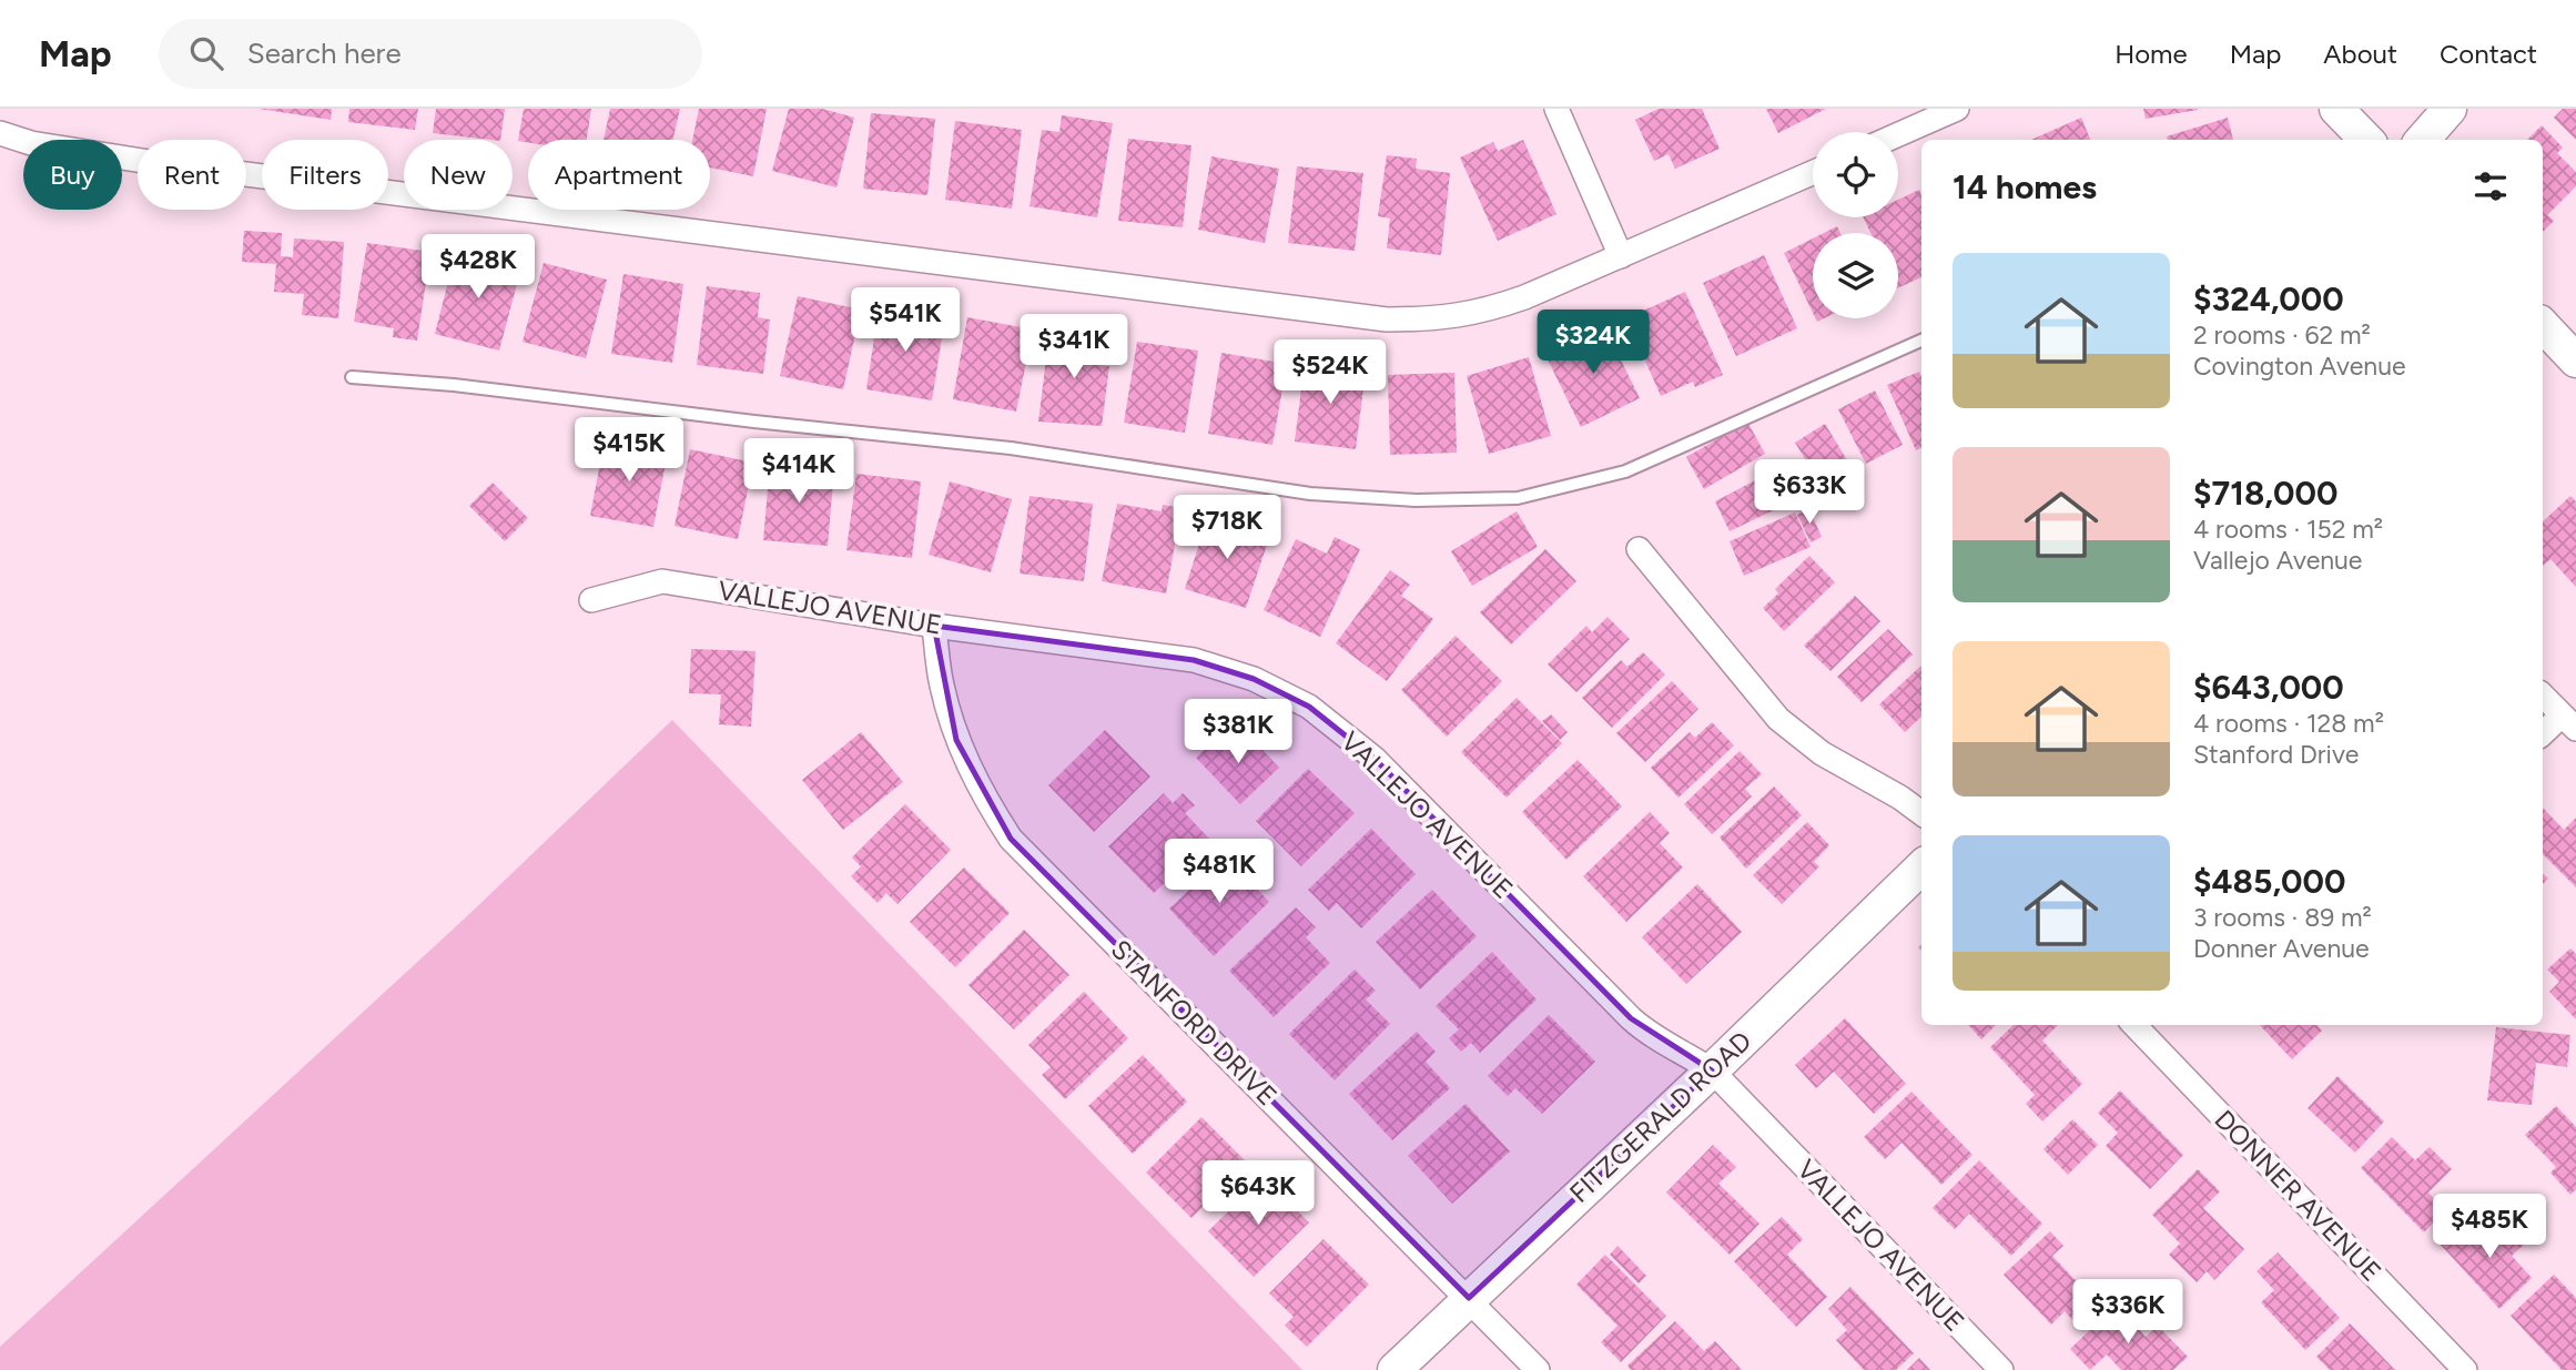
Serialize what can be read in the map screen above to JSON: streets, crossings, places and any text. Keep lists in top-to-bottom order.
{
  "streets": {
    "main road": ["FITZGERALD ROAD"],
    "street": ["VALLEJO AVENUE", "STANFORD DRIVE", "DONNER AVENUE"]
  },
  "crossings": [
    ["VALLEJO AVENUE", "STANFORD DRIVE"],
    ["VALLEJO AVENUE", "FITZGERALD ROAD"],
    ["STANFORD DRIVE", "FITZGERALD ROAD"]
  ],
  "page": {
    "header": "Map",
    "search": "Search here",
    "nav": [
      "Home",
      "Map",
      "About",
      "Contact"
    ],
    "chip": [
      "Buy",
      "Rent",
      "Filters",
      "New",
      "Apartment"
    ],
    "heading": "14 homes",
    "list": [
      {
        "name": "$324,000",
        "note": "2 rooms · 62 m² · Covington Avenue"
      },
      {
        "name": "$718,000",
        "note": "4 rooms · 152 m² · Vallejo Avenue"
      },
      {
        "name": "$643,000",
        "note": "4 rooms · 128 m² · Stanford Drive"
      },
      {
        "name": "$485,000",
        "note": "3 rooms · 89 m² · Donner Avenue"
      }
    ],
    "price": [
      "$428K",
      "$541K",
      "$324K",
      "$341K",
      "$524K",
      "$415K",
      "$414K",
      "$633K",
      "$718K",
      "$381K",
      "$481K",
      "$643K",
      "$485K",
      "$336K"
    ]
  }
}
